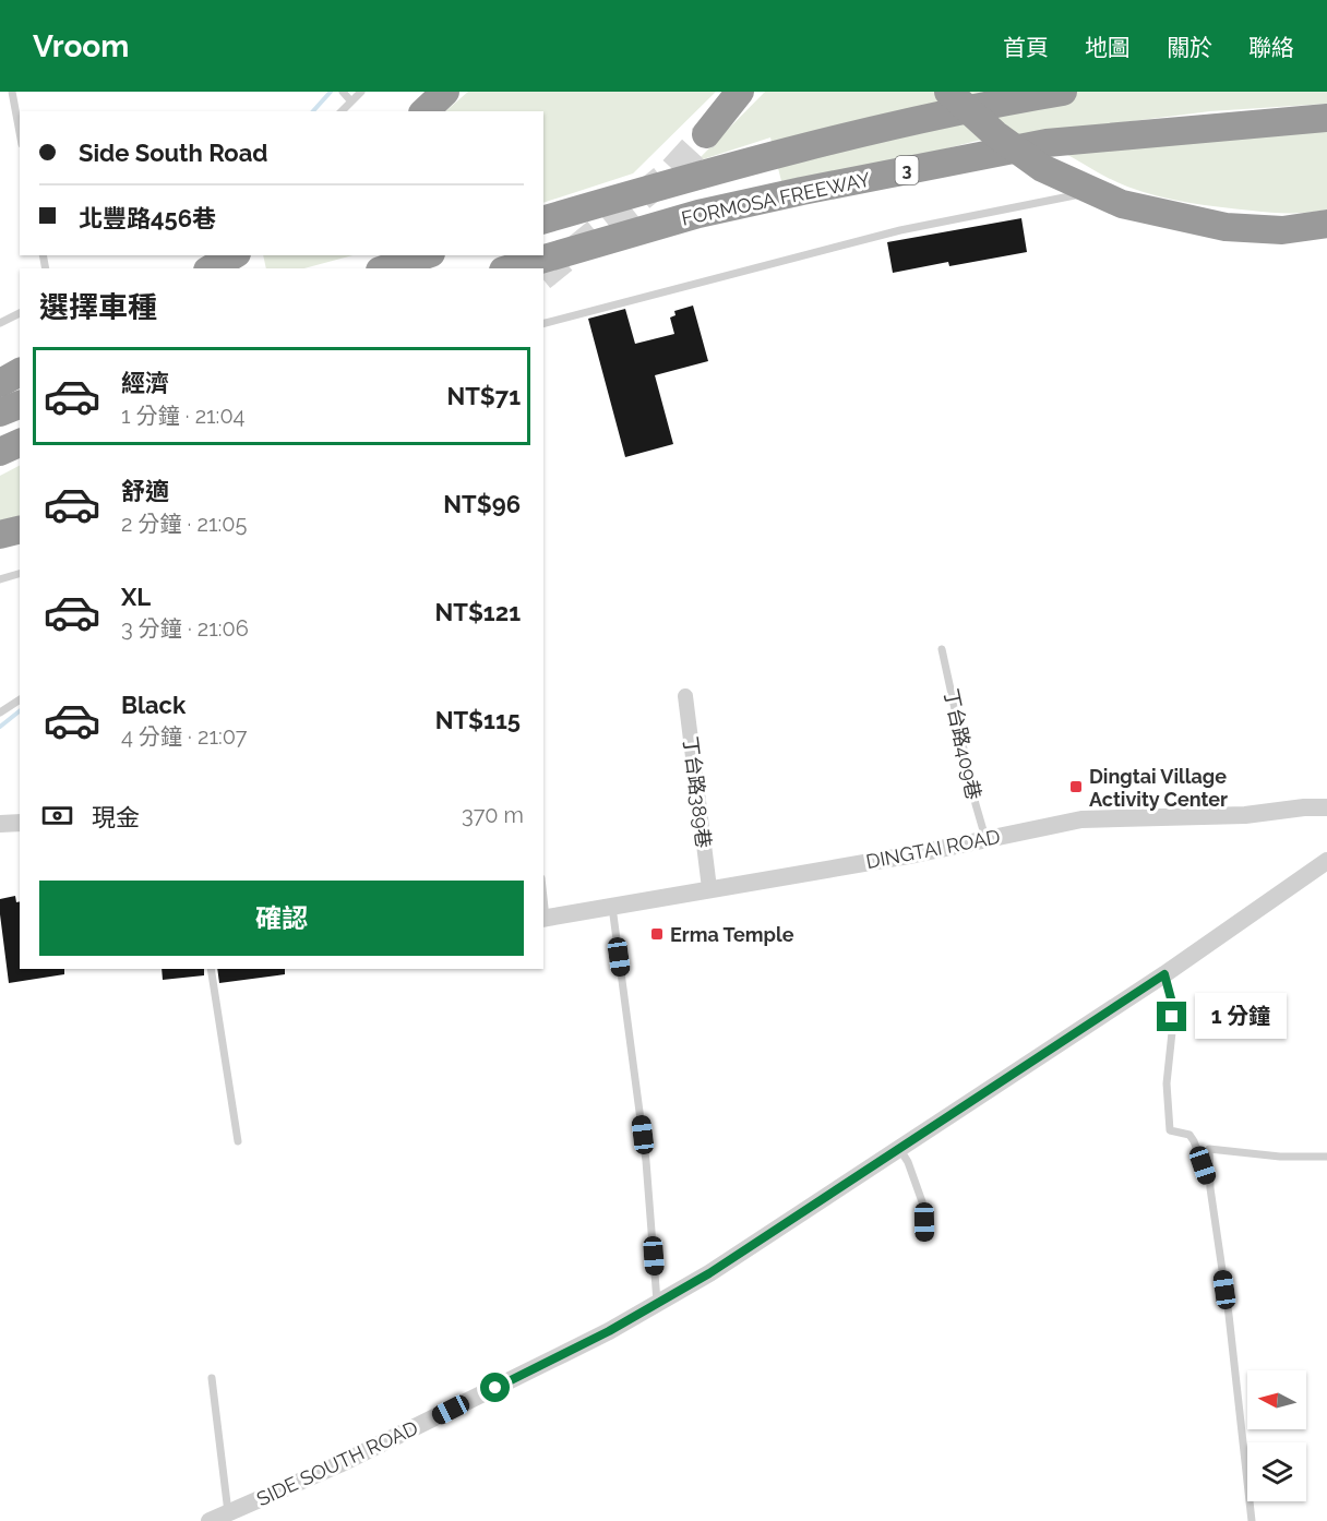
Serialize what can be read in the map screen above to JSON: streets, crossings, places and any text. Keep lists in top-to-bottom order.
{
  "streets": {
    "highway": ["3", "FORMOSA FREEWAY"],
    "street": ["丁台路389巷", "DINGTAI ROAD", "SIDE SOUTH ROAD"],
    "lane": ["丁台路409巷"]
  },
  "crossings": [
    ["丁台路409巷", "DINGTAI ROAD"],
    ["丁台路389巷", "DINGTAI ROAD"]
  ],
  "places": {
    "transit": ["Dingtai Village Activity Center", "Erma Temple"]
  },
  "north": "left",
  "page": {
    "header": "Vroom",
    "nav": [
      "首頁",
      "地圖",
      "關於",
      "聯絡"
    ],
    "banner": ["Side South Road", "北豐路456巷"],
    "heading": "選擇車種",
    "list": [
      {
        "name": "經濟",
        "note": "1 分鐘 · 21:04",
        "value": "NT$71"
      },
      {
        "name": "舒適",
        "note": "2 分鐘 · 21:05",
        "value": "NT$96"
      },
      {
        "name": "XL",
        "note": "3 分鐘 · 21:06",
        "value": "NT$121"
      },
      {
        "name": "Black",
        "note": "4 分鐘 · 21:07",
        "value": "NT$115"
      }
    ],
    "pay": ["現金", "370 m"],
    "buttons": "確認",
    "bubble": "1 分鐘"
  }
}
